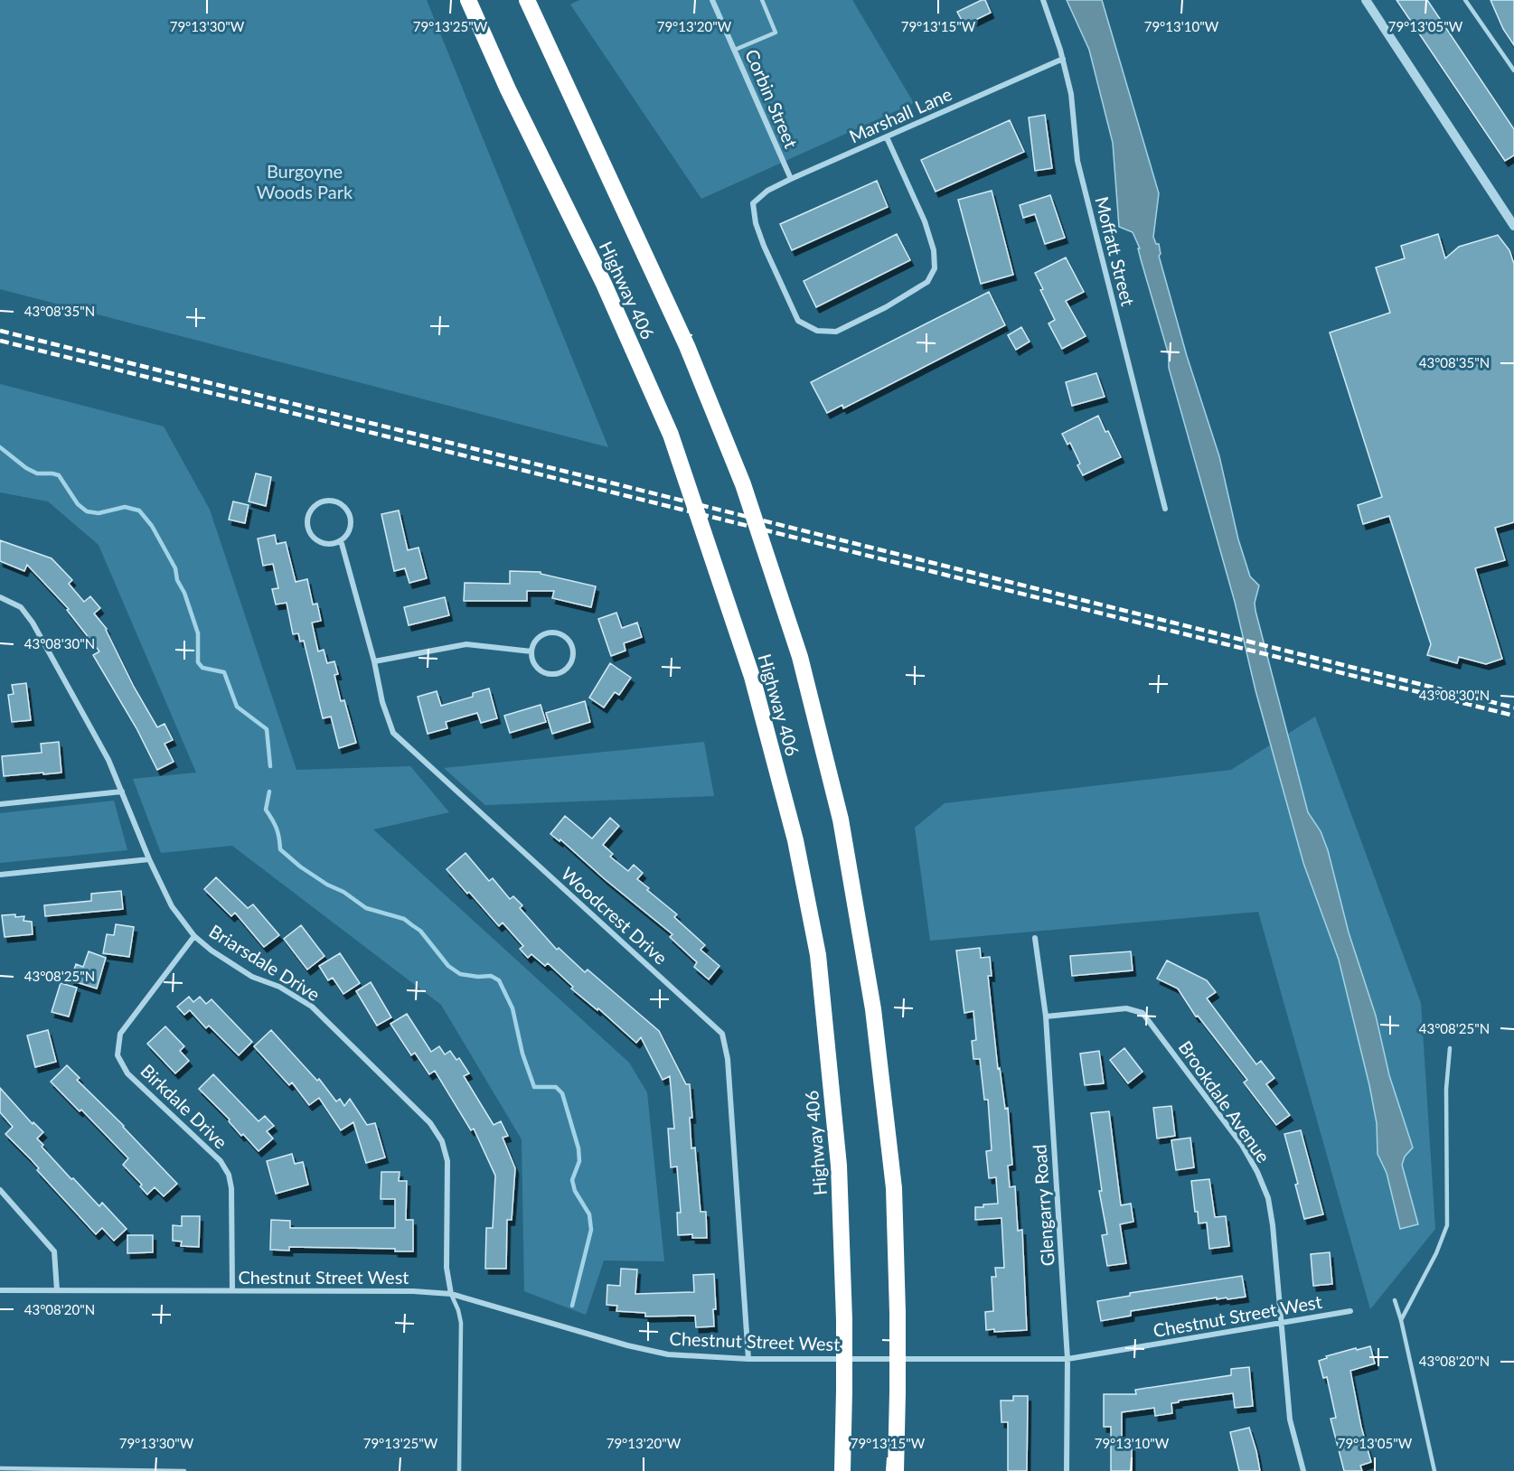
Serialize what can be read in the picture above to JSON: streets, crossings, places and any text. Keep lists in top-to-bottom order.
{
  "streets": {
    "highway": ["Highway 406"],
    "street": [
      "Corbin Street",
      "Marshall Lane",
      "Moffatt Street",
      "Woodcrest Drive",
      "Briarsdale Drive",
      "Brookdale Avenue",
      "Birkdale Drive",
      "Glengarry Road",
      "Chestnut Street West"
    ]
  },
  "crossings": [
    ["Corbin Street", "Marshall Lane"],
    ["Marshall Lane", "Moffatt Street"],
    ["Woodcrest Drive", "Chestnut Street West"],
    ["Briarsdale Drive", "Birkdale Drive"],
    ["Briarsdale Drive", "Chestnut Street West"],
    ["Brookdale Avenue", "Glengarry Road"],
    ["Brookdale Avenue", "Chestnut Street West"],
    ["Birkdale Drive", "Chestnut Street West"],
    ["Glengarry Road", "Chestnut Street West"]
  ],
  "parks": ["Burgoyne Woods Park"],
  "coordinates": [
    "79°13'30\"W",
    "79°13'25\"W",
    "79°13'20\"W",
    "79°13'15\"W",
    "79°13'10\"W",
    "79°13'05\"W",
    "43°08'35\"N",
    "43°08'30\"N",
    "43°08'25\"N",
    "43°08'20\"N"
  ]
}
